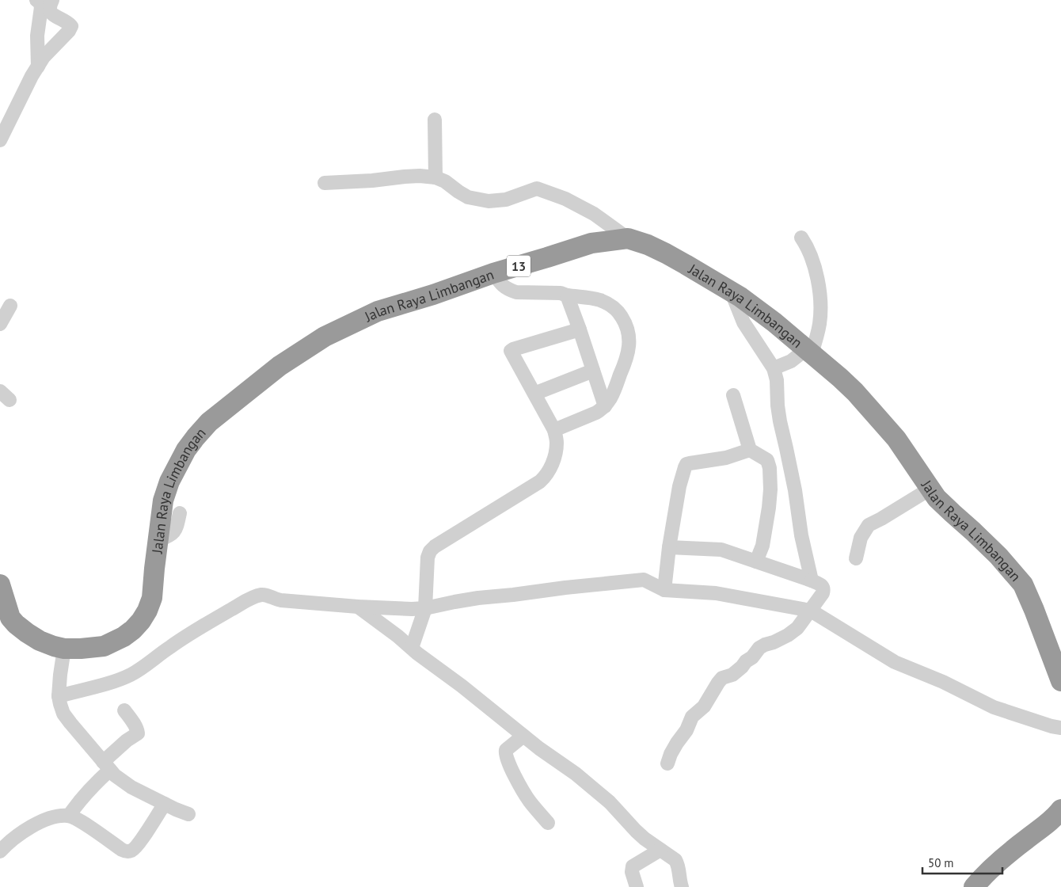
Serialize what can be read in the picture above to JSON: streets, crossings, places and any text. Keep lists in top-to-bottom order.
{
  "streets": {
    "highway": ["13", "Jalan Raya Limbangan"]
  },
  "scale_bar": "50 m"
}
